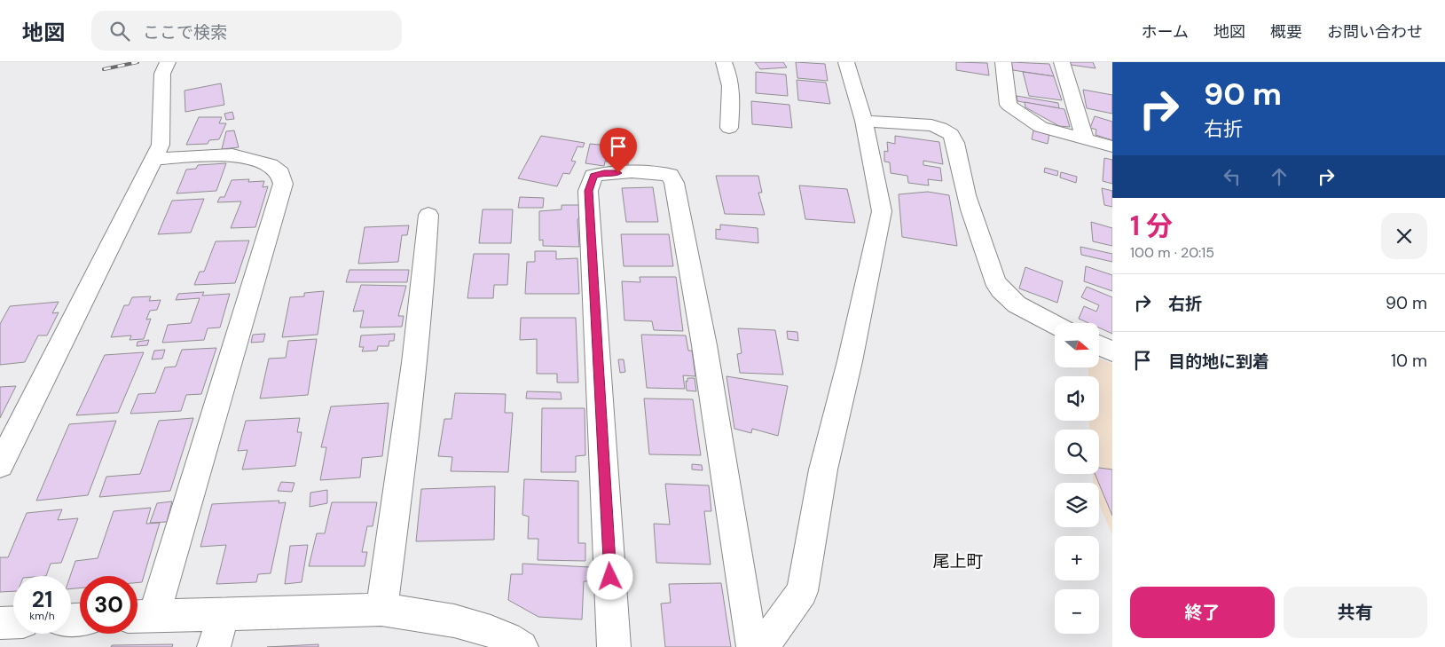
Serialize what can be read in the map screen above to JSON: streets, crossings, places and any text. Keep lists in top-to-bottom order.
{
  "districts": ["尾上町"],
  "north": "right",
  "page": {
    "header": "地図",
    "search": "ここで検索",
    "nav": [
      "ホーム",
      "地図",
      "概要",
      "お問い合わせ"
    ],
    "turn": ["90 m", "右折"],
    "heading": ["1 分", "100 m · 20:15"],
    "list": [
      {
        "name": "右折",
        "value": "90 m"
      },
      {
        "name": "目的地に到着",
        "value": "10 m"
      }
    ],
    "map_buttons": ["+", "−"],
    "speed": "21 km/h",
    "limit": "30",
    "buttons": ["終了", "共有"]
  }
}
